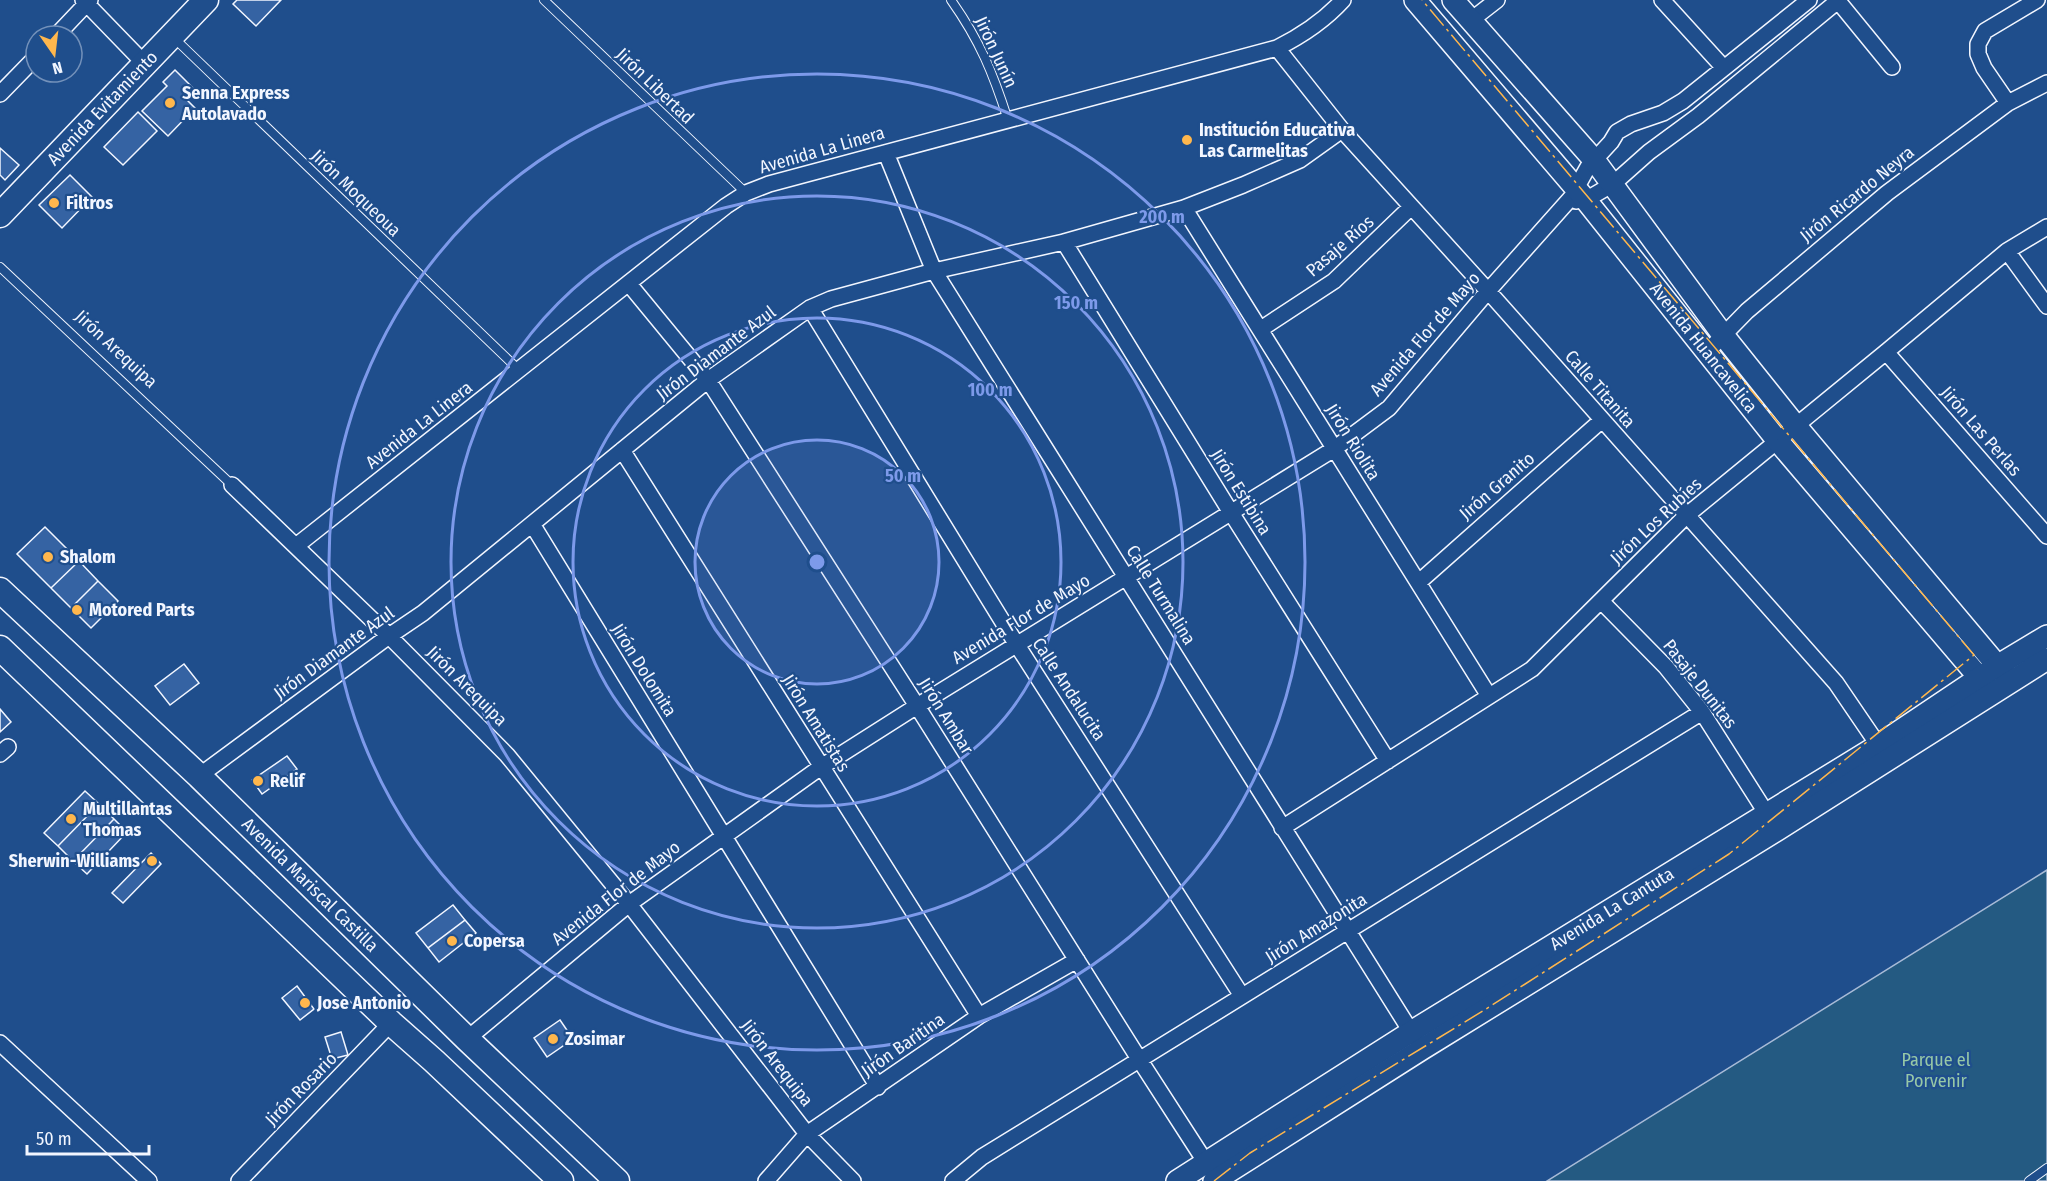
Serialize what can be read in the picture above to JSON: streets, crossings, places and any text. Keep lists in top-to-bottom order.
{
  "streets": {
    "highway": ["Avenida Evitamiento", "Avenida Mariscal Castilla"],
    "main road": ["Avenida Huancavelica", "Avenida La Cantuta"],
    "street": [
      "Avenida La Linera",
      "Jirón Ricardo Neyra",
      "Pasaje Ríos",
      "Avenida Flor de Mayo",
      "Jirón Arequipa",
      "Jirón Diamante Azul",
      "Calle Titanita",
      "Jirón Las Perlas",
      "Jirón Riolita",
      "Jirón Granito",
      "Jirón Estibina",
      "Jirón Los Rubíes",
      "Calle Turmalina",
      "Jirón Dolomita",
      "Pasaje Dunitas",
      "Calle Andalucita",
      "Jirón Ambar",
      "Jirón Amatistas",
      "Jirón Amazonita",
      "Jirón Baritina",
      "Jirón Rosario"
    ],
    "lane": ["Jirón Junín", "Jirón Libertad", "Jirón Moqueoua"]
  },
  "crossings": [
    ["Jirón Junín", "Avenida La Linera"],
    ["Jirón Libertad", "Avenida La Linera"],
    ["Avenida Evitamiento", "Jirón Moqueoua"],
    ["Avenida La Linera", "Jirón Moqueoua"],
    ["Avenida La Linera", "Jirón Arequipa"],
    ["Avenida La Linera", "Calle Titanita"],
    ["Avenida La Linera", "Calle Turmalina"],
    ["Avenida La Linera", "Jirón Ambar"],
    ["Jirón Ricardo Neyra", "Avenida Huancavelica"],
    ["Pasaje Ríos", "Calle Titanita"],
    ["Pasaje Ríos", "Jirón Riolita"],
    ["Avenida Flor de Mayo", "Avenida Huancavelica"],
    ["Avenida Flor de Mayo", "Jirón Arequipa"],
    ["Avenida Flor de Mayo", "Calle Titanita"],
    ["Avenida Flor de Mayo", "Jirón Riolita"],
    ["Avenida Flor de Mayo", "Jirón Estibina"],
    ["Avenida Flor de Mayo", "Calle Turmalina"],
    ["Avenida Flor de Mayo", "Jirón Dolomita"],
    ["Avenida Flor de Mayo", "Calle Andalucita"],
    ["Avenida Flor de Mayo", "Jirón Ambar"],
    ["Avenida Flor de Mayo", "Jirón Amatistas"],
    ["Avenida Flor de Mayo", "Avenida Mariscal Castilla"],
    ["Avenida Huancavelica", "Jirón Los Rubíes"],
    ["Avenida Huancavelica", "Avenida La Cantuta"],
    ["Jirón Arequipa", "Jirón Diamante Azul"],
    ["Jirón Arequipa", "Jirón Baritina"],
    ["Jirón Diamante Azul", "Calle Titanita"],
    ["Jirón Diamante Azul", "Jirón Riolita"],
    ["Jirón Diamante Azul", "Jirón Estibina"],
    ["Jirón Diamante Azul", "Calle Turmalina"],
    ["Jirón Diamante Azul", "Jirón Dolomita"],
    ["Jirón Diamante Azul", "Calle Andalucita"],
    ["Jirón Diamante Azul", "Jirón Ambar"],
    ["Jirón Diamante Azul", "Jirón Amatistas"],
    ["Jirón Diamante Azul", "Avenida Mariscal Castilla"],
    ["Calle Titanita", "Jirón Granito"],
    ["Calle Titanita", "Jirón Los Rubíes"],
    ["Calle Titanita", "Avenida La Cantuta"],
    ["Jirón Las Perlas", "Jirón Los Rubíes"],
    ["Jirón Riolita", "Jirón Granito"],
    ["Jirón Riolita", "Jirón Los Rubíes"],
    ["Jirón Estibina", "Jirón Los Rubíes"],
    ["Jirón Los Rubíes", "Calle Turmalina"],
    ["Jirón Los Rubíes", "Pasaje Dunitas"],
    ["Calle Turmalina", "Avenida La Cantuta"],
    ["Calle Turmalina", "Jirón Amazonita"],
    ["Jirón Dolomita", "Jirón Baritina"],
    ["Pasaje Dunitas", "Avenida La Cantuta"],
    ["Pasaje Dunitas", "Jirón Amazonita"],
    ["Calle Andalucita", "Jirón Amazonita"],
    ["Jirón Ambar", "Avenida La Cantuta"],
    ["Jirón Ambar", "Jirón Amazonita"],
    ["Jirón Ambar", "Jirón Baritina"],
    ["Jirón Amatistas", "Jirón Baritina"]
  ],
  "parks": ["Parque el Porvenir"],
  "places": [
    "Senna Express Autolavado",
    "Institución Educativa Las Carmelitas",
    "Filtros",
    "Shalom",
    "Motored Parts",
    "Relif",
    "Multillantas Thomas",
    "Sherwin-Williams",
    "Copersa",
    "Jose Antonio",
    "Zosimar"
  ],
  "scale_bar": "50 m",
  "north": "bottom",
  "rings": [
    "200 m",
    "150 m",
    "100 m",
    "50 m"
  ]
}
